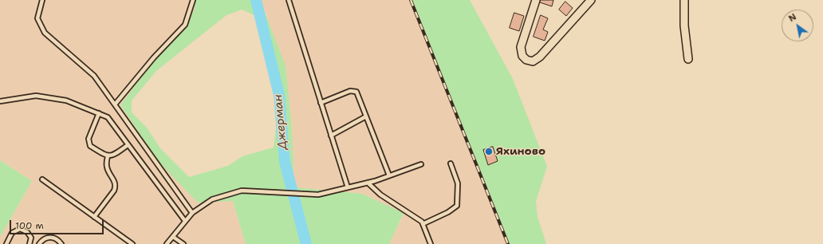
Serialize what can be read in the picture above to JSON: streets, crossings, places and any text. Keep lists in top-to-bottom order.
{
  "water": ["Джерман"],
  "places": ["Яхиново"],
  "scale_bar": "100 m",
  "north": "top left"
}
